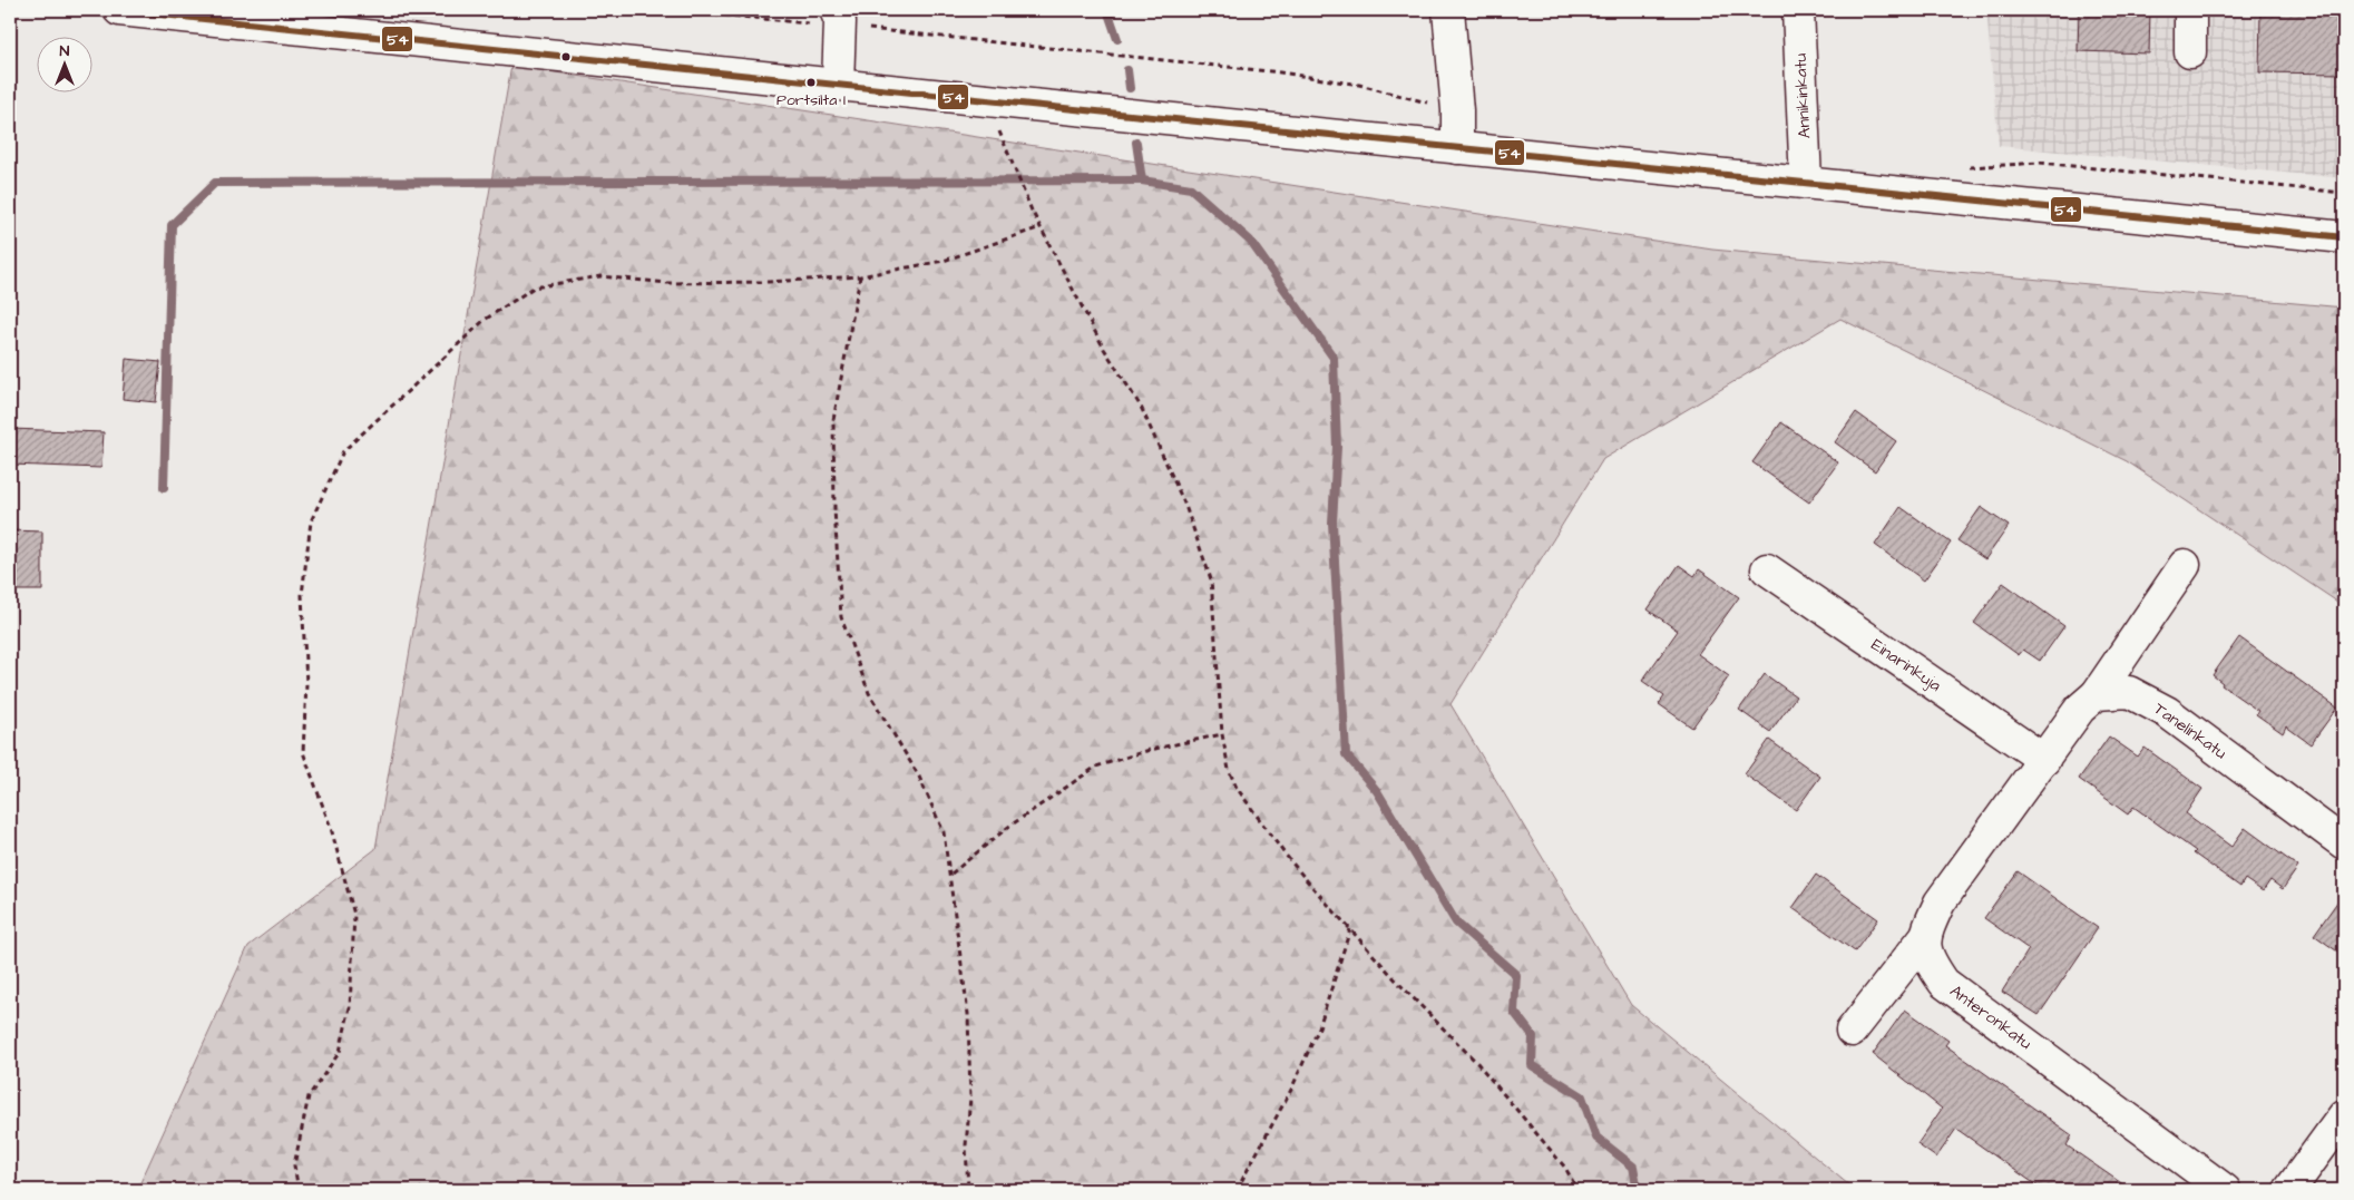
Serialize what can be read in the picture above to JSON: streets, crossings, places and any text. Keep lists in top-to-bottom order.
{
  "streets": {
    "main road": [
      "Annikinkatu",
      "Einarinkuja",
      "Tanelinkatu",
      "Anteronkatu"
    ]
  },
  "places": ["Portsilta I"],
  "lines": ["transit line 54"],
  "north": "top"
}
